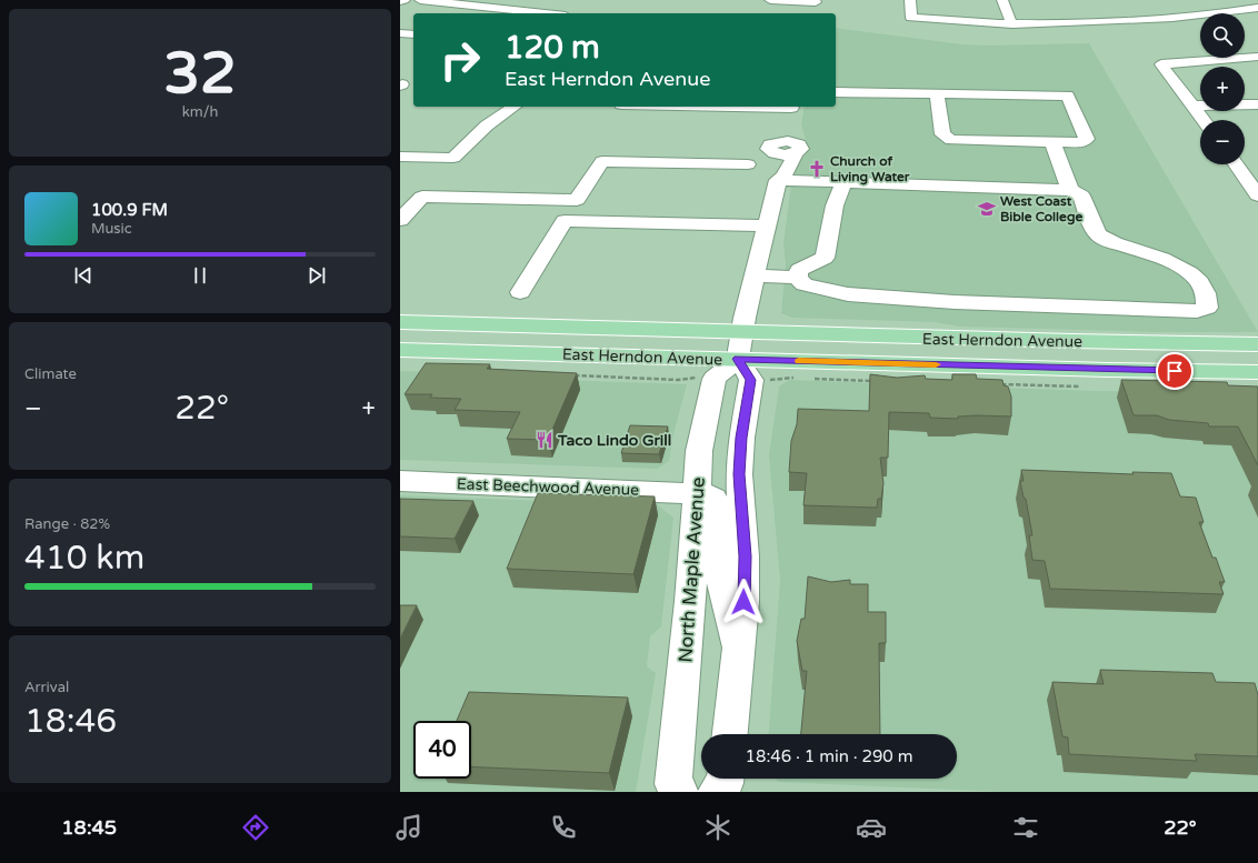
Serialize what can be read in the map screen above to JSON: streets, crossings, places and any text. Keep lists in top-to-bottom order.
{
  "streets": {
    "main road": ["East Herndon Avenue"],
    "street": ["East Beechwood Avenue", "North Maple Avenue"]
  },
  "crossings": [
    ["East Herndon Avenue", "North Maple Avenue"],
    ["East Beechwood Avenue", "North Maple Avenue"]
  ],
  "places": {
    "church": ["Church of Living Water"],
    "school or university": ["West Coast Bible College"],
    "restaurant": ["Taco Lindo Grill"]
  },
  "page": {
    "tile": [
      ["32", "km/h"],
      "Climate",
      ["Range · 82%", "410 km"],
      ["Arrival", "18:46"]
    ],
    "map_buttons": ["+", "−"],
    "turn": ["120 m", "East Herndon Avenue"],
    "song": ["100.9 FM", "Music"],
    "heat": ["−", "22°", "+"],
    "limit": "40",
    "trip": "18:46 · 1 min · 290 m",
    "tabs": ["18:45", "22°"]
  }
}
